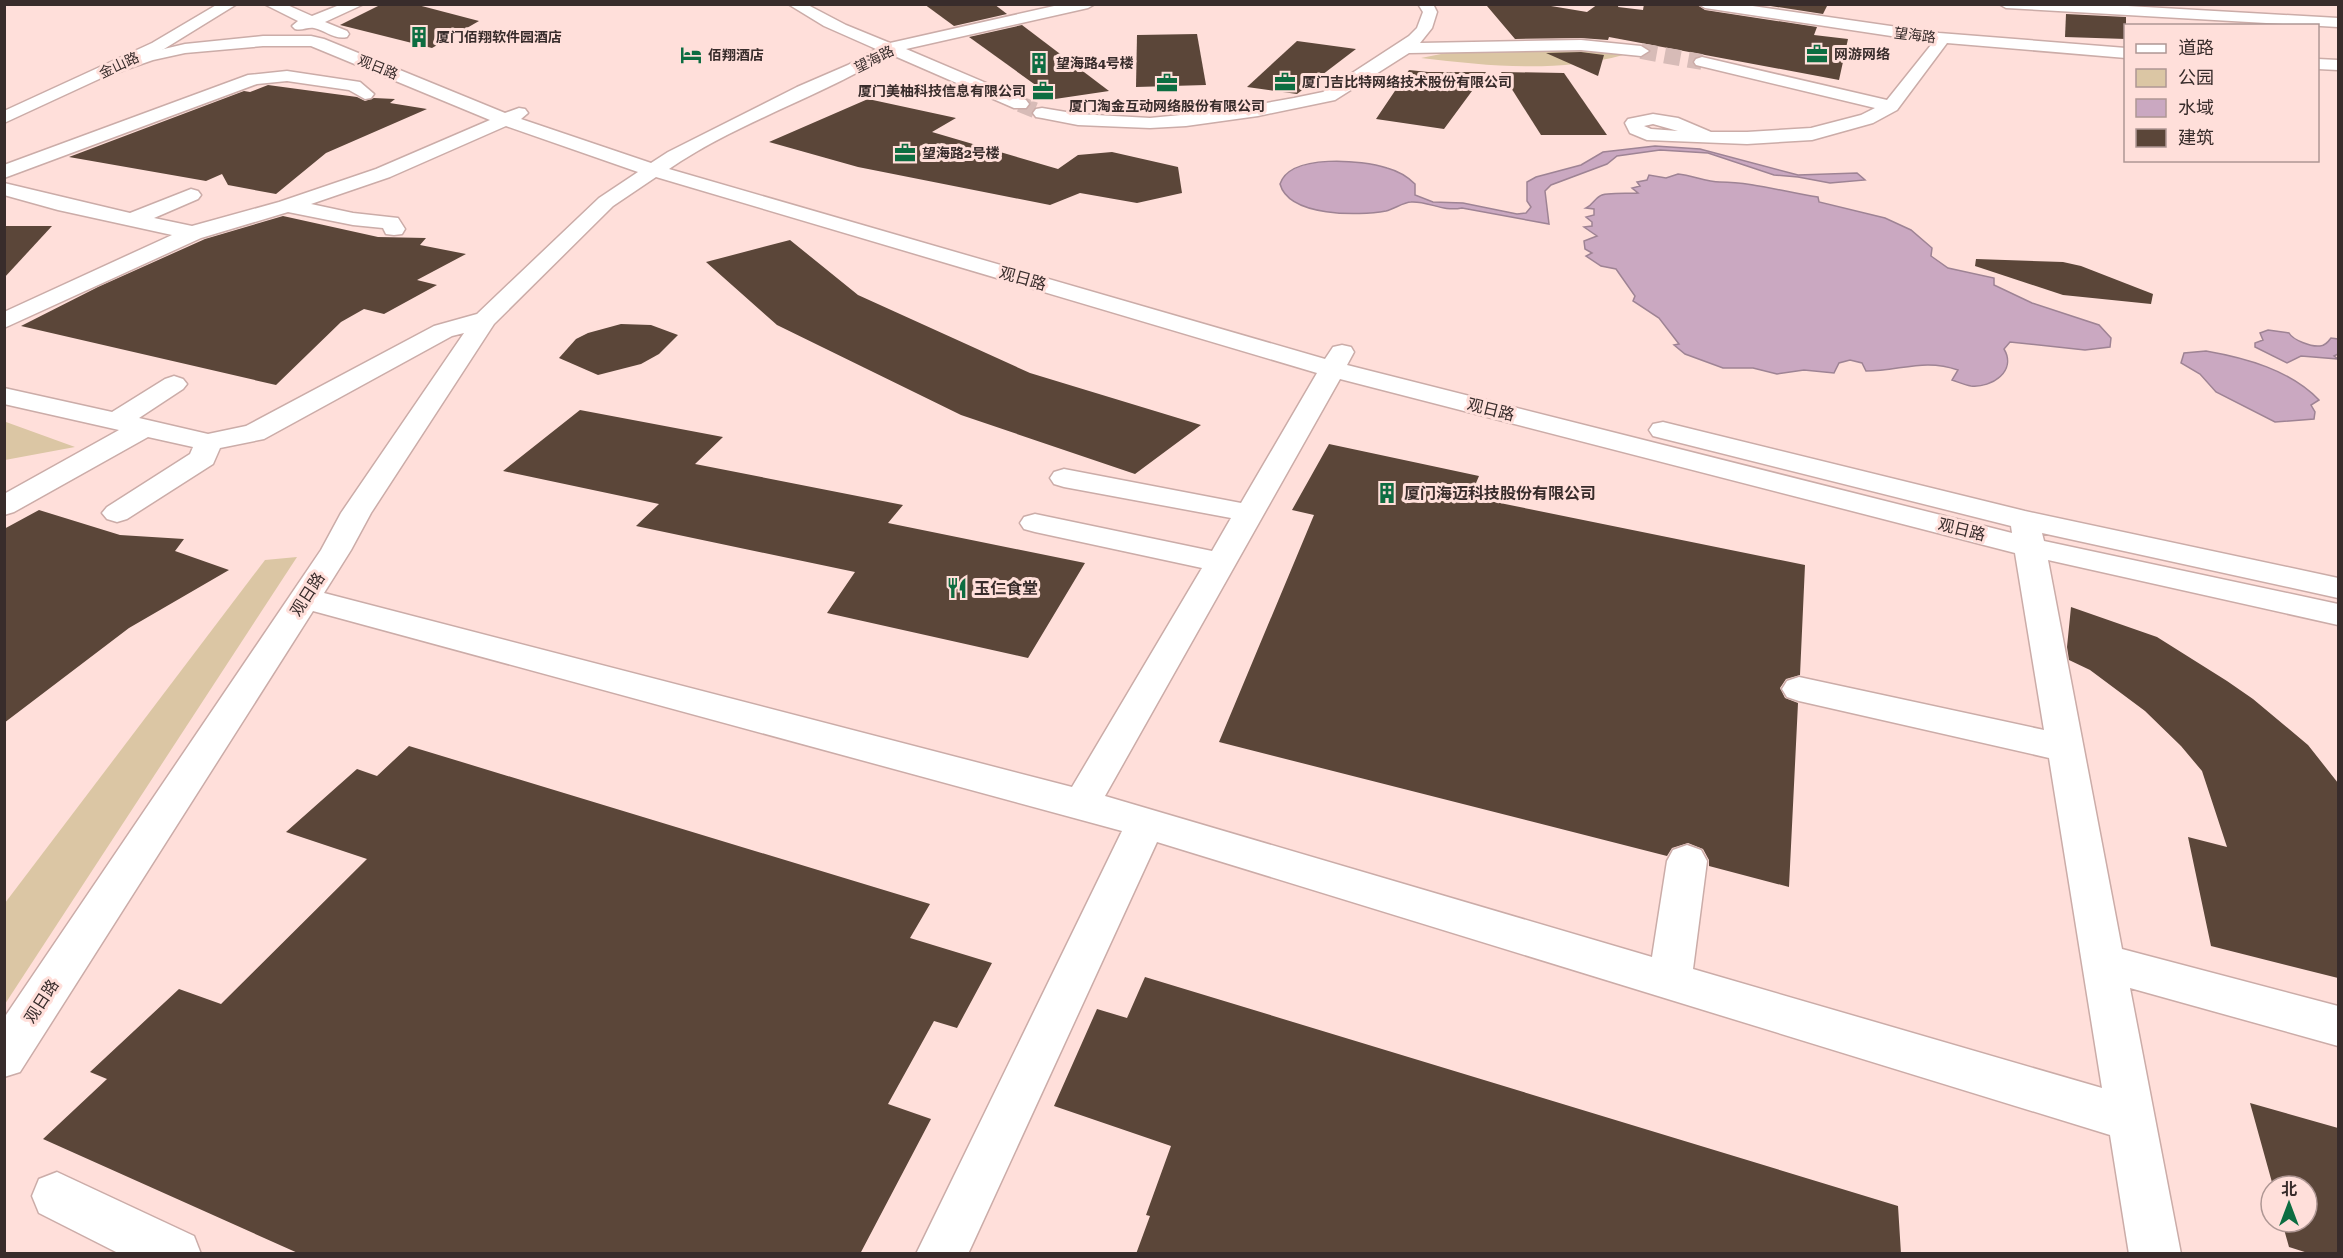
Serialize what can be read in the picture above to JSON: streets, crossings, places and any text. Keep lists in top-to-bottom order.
{
  "streets": {
    "street": ["望海路", "金山路", "观日路"]
  },
  "crossings": [
    ["望海路", "观日路"],
    ["金山路", "观日路"]
  ],
  "places": {
    "building": ["厦门佰翔软件园酒店", "望海路4号楼", "厦门海迈科技股份有限公司"],
    "office": [
      "网游网络",
      "厦门吉比特网络技术股份有限公司",
      "厦门淘金互动网络股份有限公司",
      "厦门美柚科技信息有限公司",
      "望海路2号楼"
    ],
    "hotel": ["佰翔酒店"],
    "restaurant": ["玉仁食堂"]
  },
  "legend": [
    "道路",
    "公园",
    "水域",
    "建筑"
  ],
  "north": "top"
}
